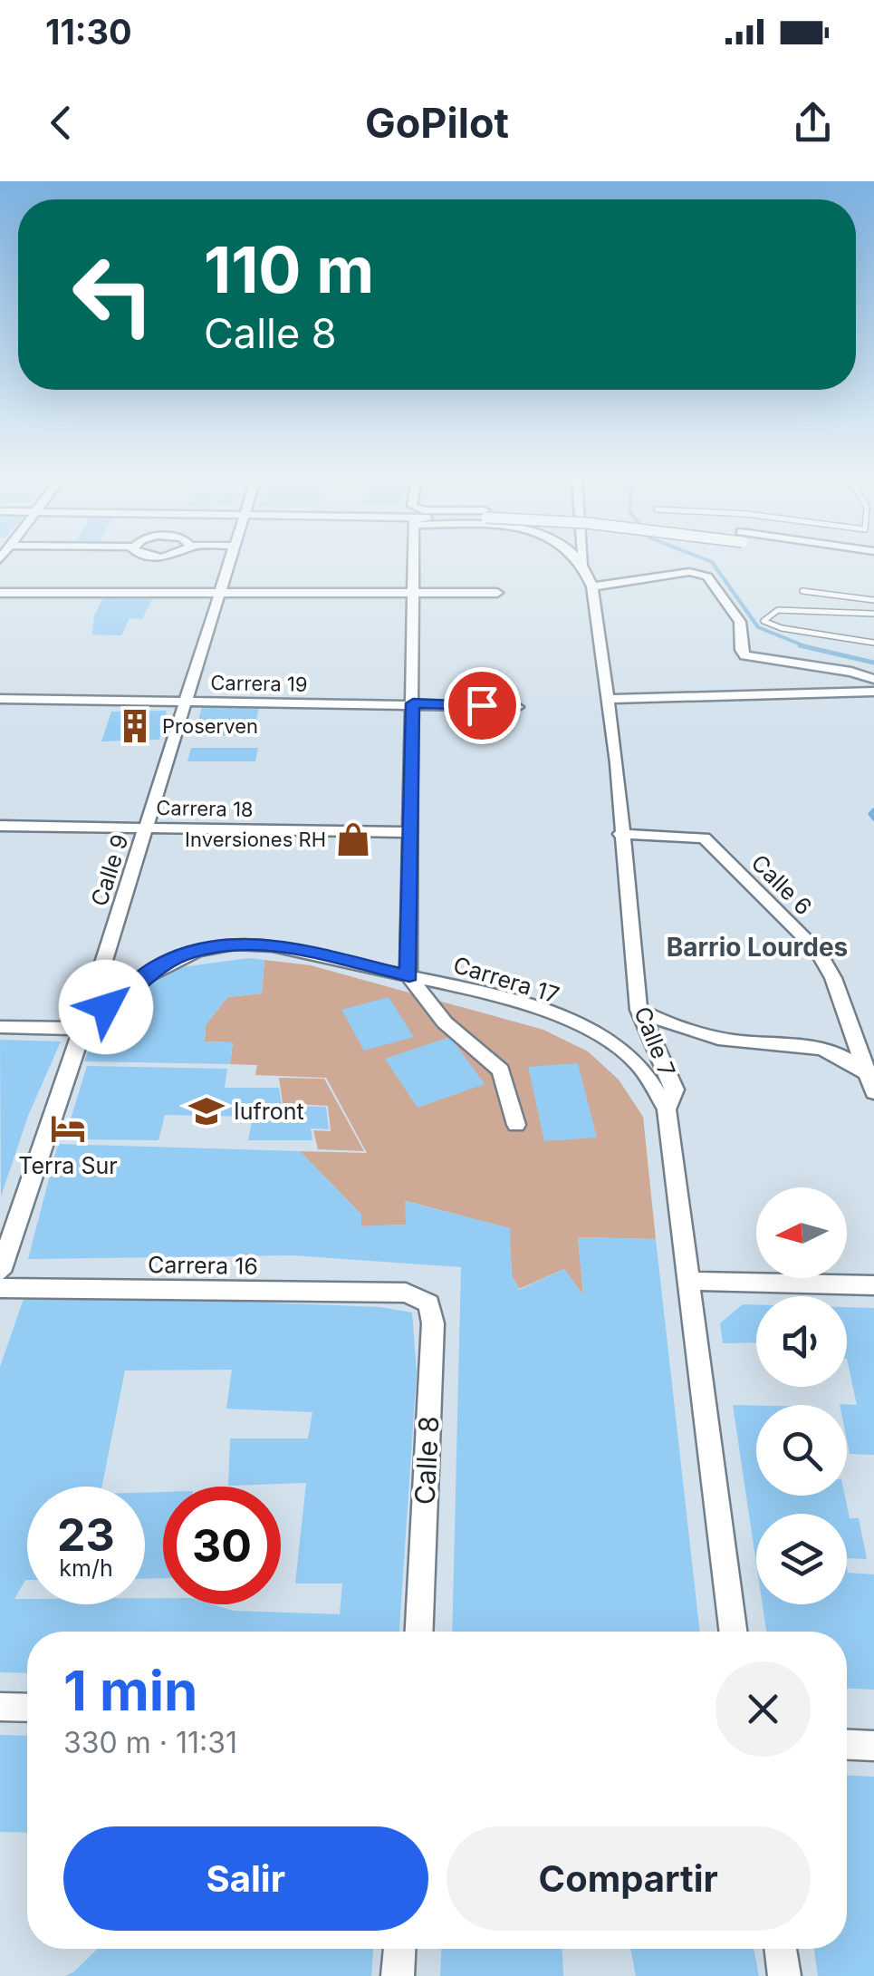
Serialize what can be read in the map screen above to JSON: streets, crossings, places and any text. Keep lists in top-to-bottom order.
{
  "streets": {
    "street": [
      "Carrera 19",
      "Carrera 18",
      "Calle 9",
      "Calle 6",
      "Carrera 17",
      "Calle 7",
      "Carrera 16",
      "Calle 8"
    ]
  },
  "crossings": [
    ["Carrera 19", "Calle 9"],
    ["Carrera 18", "Calle 9"],
    ["Calle 9", "Carrera 17"],
    ["Calle 6", "Calle 7"],
    ["Carrera 17", "Calle 7"],
    ["Carrera 16", "Calle 8"]
  ],
  "districts": ["Barrio Lourdes"],
  "places": {
    "building": ["Proserven"],
    "shop": ["Inversiones RH"],
    "school or university": ["Iufront"],
    "hotel": ["Terra Sur"]
  },
  "north": "left",
  "page": {
    "status": "11:30",
    "header": "GoPilot",
    "turn": ["110 m", "Calle 8"],
    "speed": "23 km/h",
    "limit": "30",
    "heading": ["1 min", "330 m · 11:31"],
    "buttons": ["Salir", "Compartir"]
  }
}
